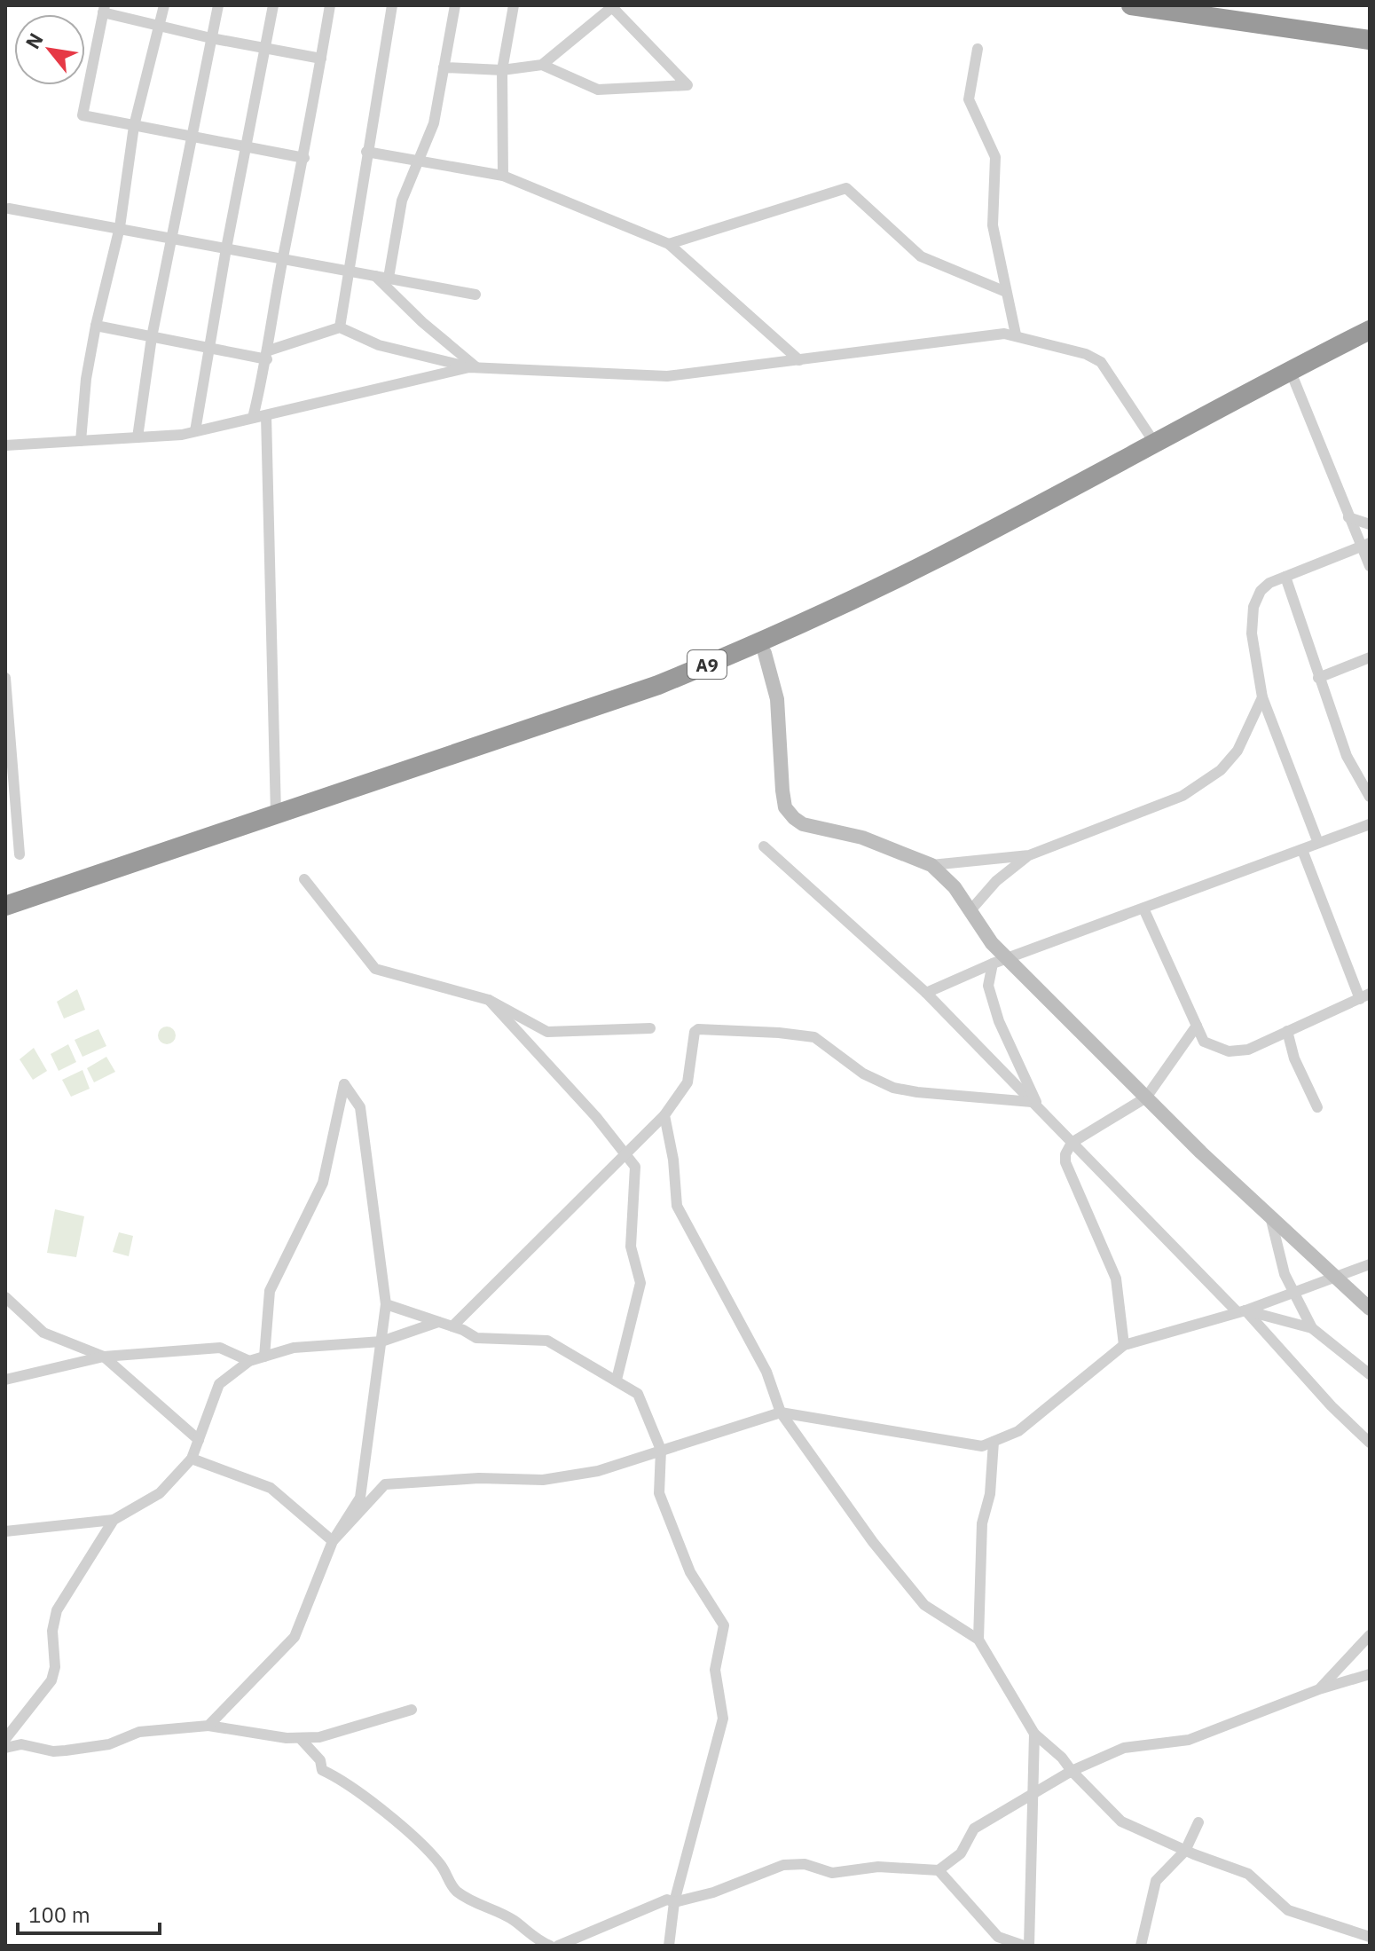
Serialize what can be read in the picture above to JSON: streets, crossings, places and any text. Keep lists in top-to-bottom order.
{
  "streets": {
    "highway": ["A9"]
  },
  "scale_bar": "100 m",
  "north": "top left"
}
